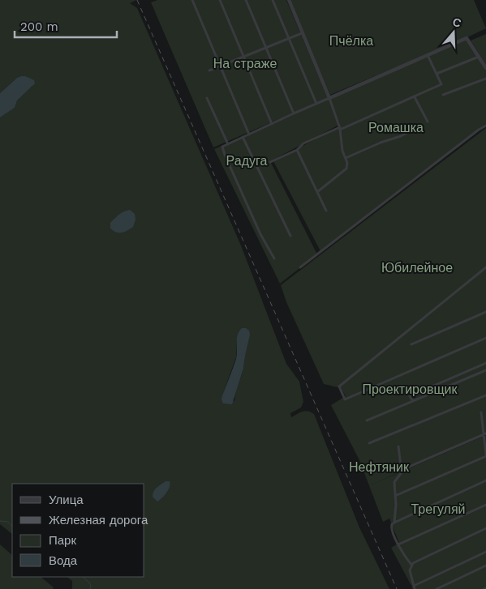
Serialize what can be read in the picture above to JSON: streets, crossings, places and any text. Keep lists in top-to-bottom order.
{
  "parks": [
    "Пчёлка",
    "На страже",
    "Ромашка",
    "Радуга",
    "Юбилейное",
    "Проектировщик",
    "Нефтяник",
    "Трегуляй"
  ],
  "legend": [
    "Улица",
    "Железная дорога",
    "Парк",
    "Вода"
  ],
  "scale_bar": "200 m",
  "north": "top"
}
